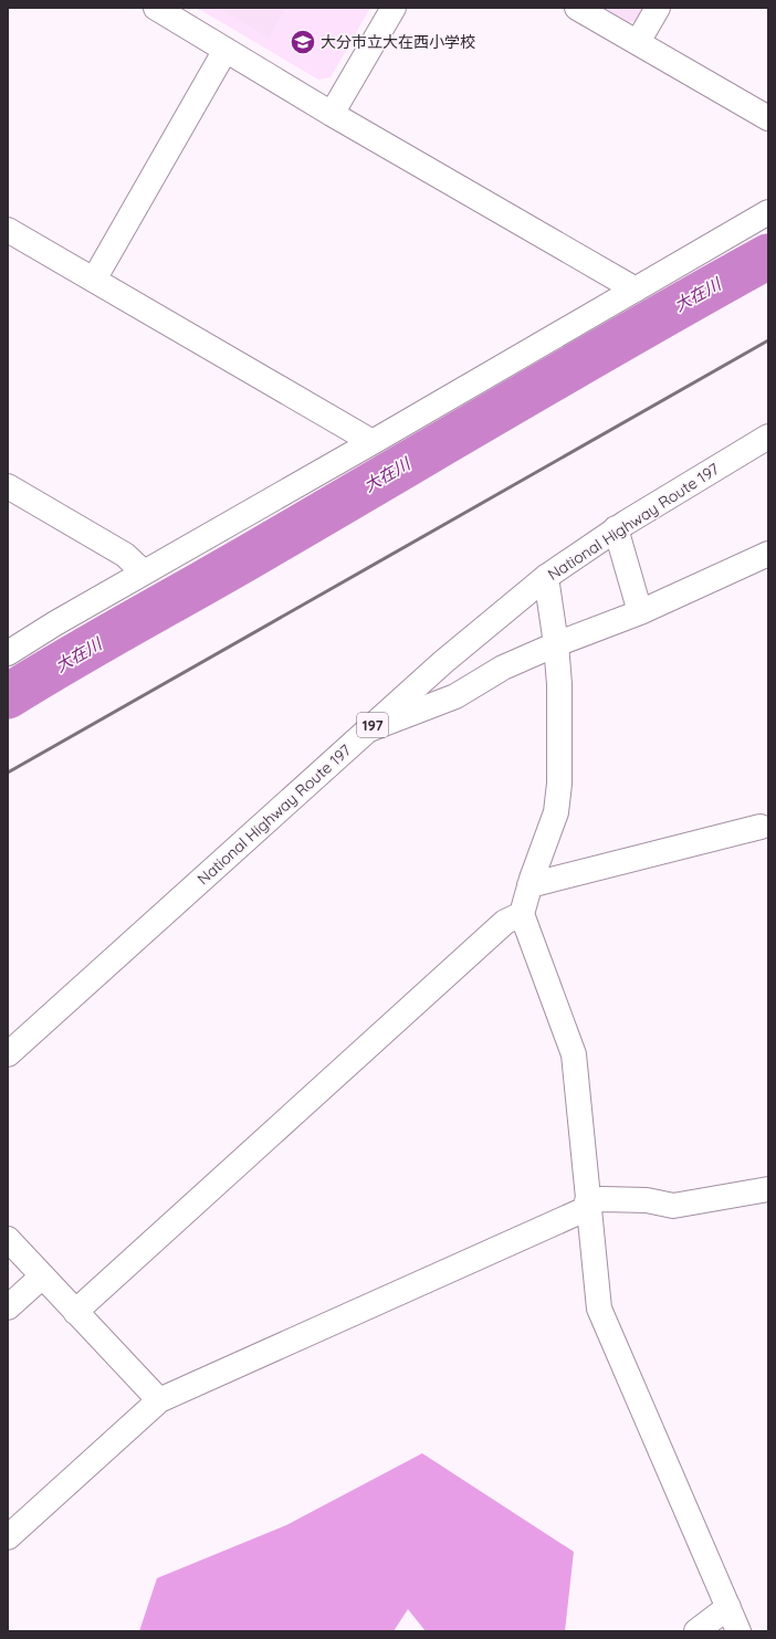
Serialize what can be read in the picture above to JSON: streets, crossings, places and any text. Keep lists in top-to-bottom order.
{
  "streets": {
    "main road": ["National Highway Route 197", "197"]
  },
  "water": ["大在川"],
  "places": {
    "school or university": ["大分市立大在西小学校"]
  }
}
